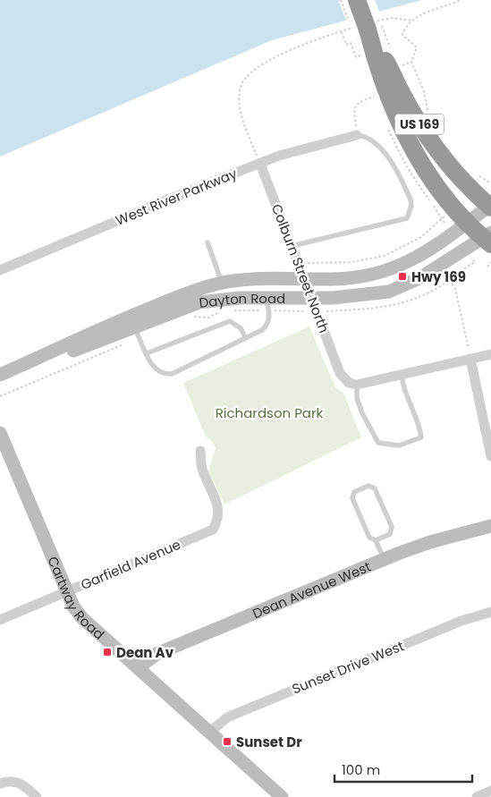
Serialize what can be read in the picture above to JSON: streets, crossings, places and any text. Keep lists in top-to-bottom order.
{
  "streets": {
    "highway": ["US 169"],
    "street": [
      "West River Parkway",
      "Colburn Street North",
      "Dayton Road",
      "Garfield Avenue",
      "Dean Avenue West",
      "Cartway Road",
      "Sunset Drive West"
    ]
  },
  "crossings": [
    ["US 169", "Dayton Road"],
    ["West River Parkway", "Colburn Street North"],
    ["Colburn Street North", "Dayton Road"],
    ["Garfield Avenue", "Cartway Road"],
    ["Dean Avenue West", "Cartway Road"],
    ["Cartway Road", "Sunset Drive West"]
  ],
  "parks": ["Richardson Park"],
  "places": {
    "transit": ["Hwy 169", "Dean Av", "Sunset Dr"]
  },
  "scale_bar": "100 m"
}
